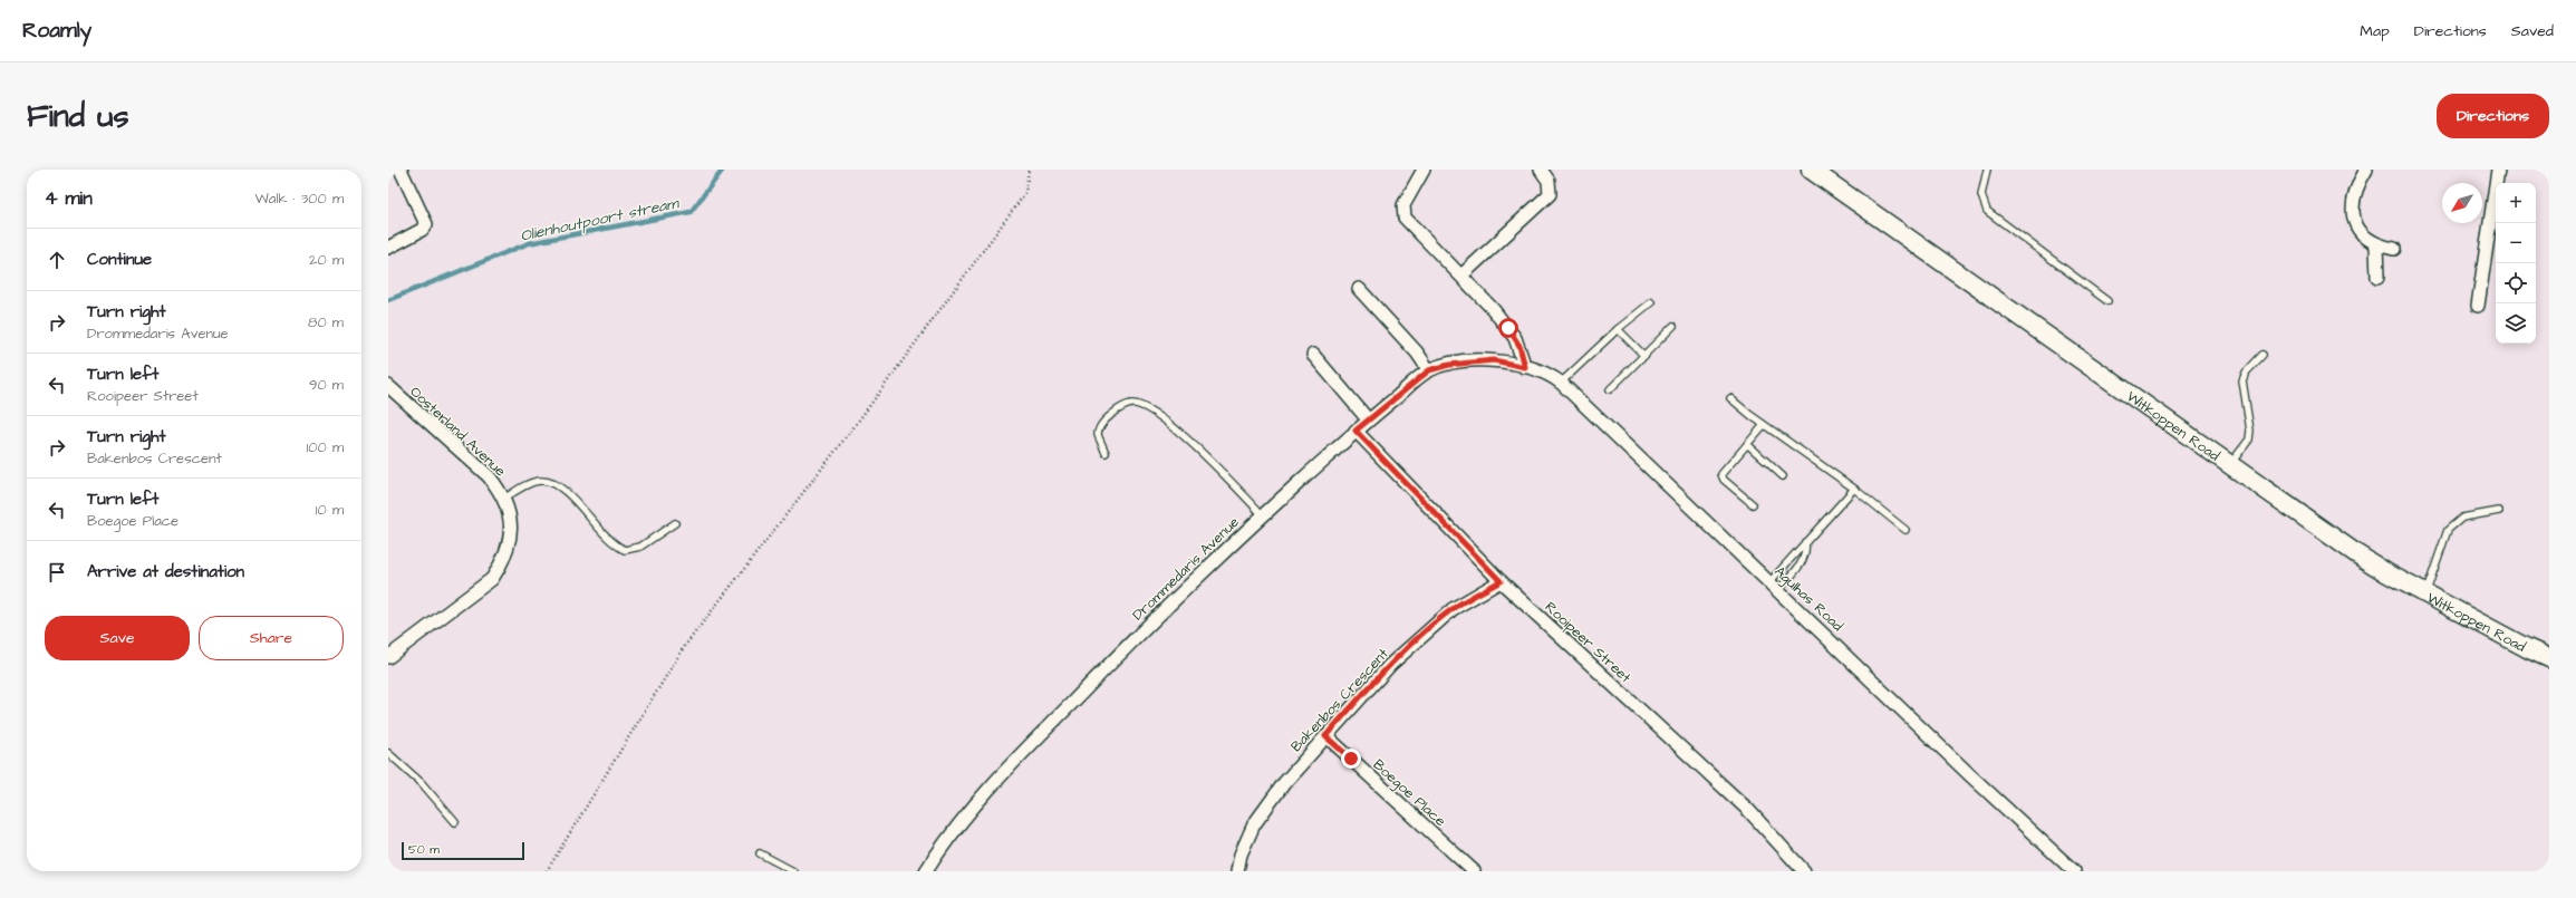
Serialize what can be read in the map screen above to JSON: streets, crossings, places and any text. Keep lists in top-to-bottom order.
{
  "streets": {
    "main road": ["Witkoppen Road"],
    "street": [
      "Oosterland Avenue",
      "Drommedaris Avenue",
      "Agulhas Road",
      "Rooipeer Street",
      "Bakenbos Crescent",
      "Boegoe Place"
    ]
  },
  "crossings": [
    ["Drommedaris Avenue", "Agulhas Road"],
    ["Drommedaris Avenue", "Rooipeer Street"],
    ["Rooipeer Street", "Bakenbos Crescent"],
    ["Bakenbos Crescent", "Boegoe Place"]
  ],
  "water": ["Olienhoutpoort stream"],
  "scale_bar": "50 m",
  "north": "bottom left",
  "page": {
    "header": "Roamly",
    "nav": ["Map", "Directions", "Saved"],
    "buttons": [
      "Directions",
      ["Save", "Share"]
    ],
    "title": "Find us",
    "heading": ["4 min", "Walk · 300 m"],
    "map_buttons": ["+", "−"],
    "list": [
      ["Continue", "20 m"],
      ["Turn right", "Drommedaris Avenue", "80 m"],
      ["Turn left", "Rooipeer Street", "90 m"],
      ["Turn right", "Bakenbos Crescent", "100 m"],
      ["Turn left", "Boegoe Place", "10 m"],
      "Arrive at destination"
    ],
    "scale": "50 m"
  }
}
